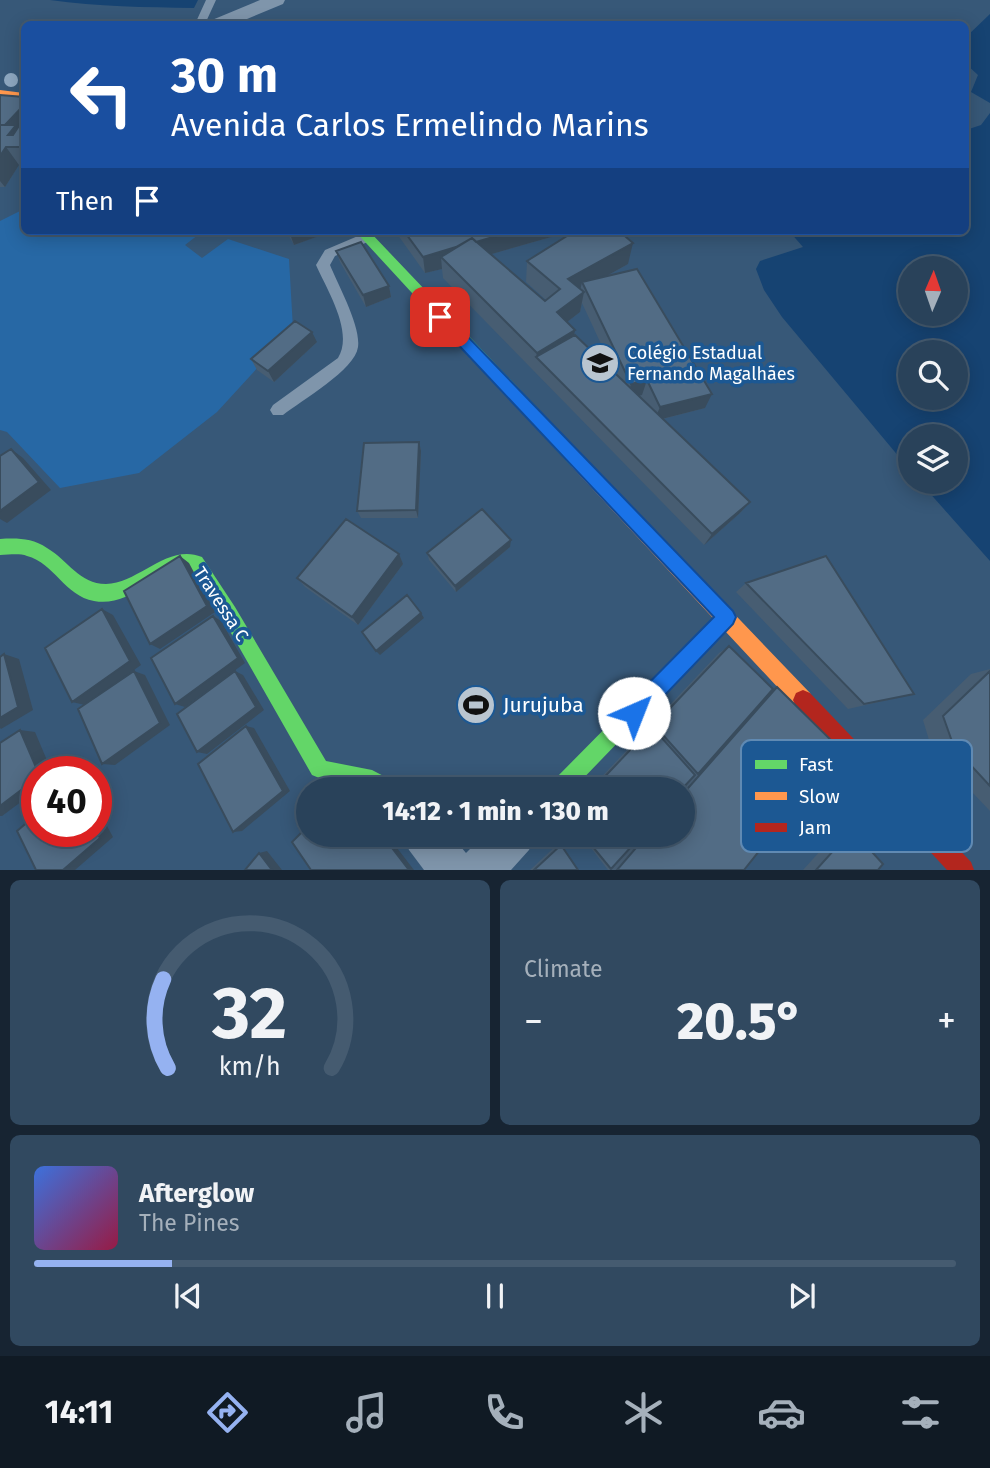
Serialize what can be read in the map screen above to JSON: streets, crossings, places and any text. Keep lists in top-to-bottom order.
{
  "streets": {
    "street": ["Travessa C"]
  },
  "places": {
    "school or university": ["Colégio Estadual Fernando Magalhães"],
    "sports": ["Jurujuba"]
  },
  "legend": ["Fast", "Slow", "Jam"],
  "north": "top",
  "page": {
    "turn": ["30 m", "Avenida Carlos Ermelindo Marins"],
    "then": "Then",
    "limit": "40",
    "trip": "14:12 · 1 min · 130 m",
    "tile": "Climate",
    "heat": ["−", "20.5°", "+"],
    "song": ["Afterglow", "The Pines"],
    "tabs": "14:11",
    "gauge": ["32", "km/h"]
  }
}
